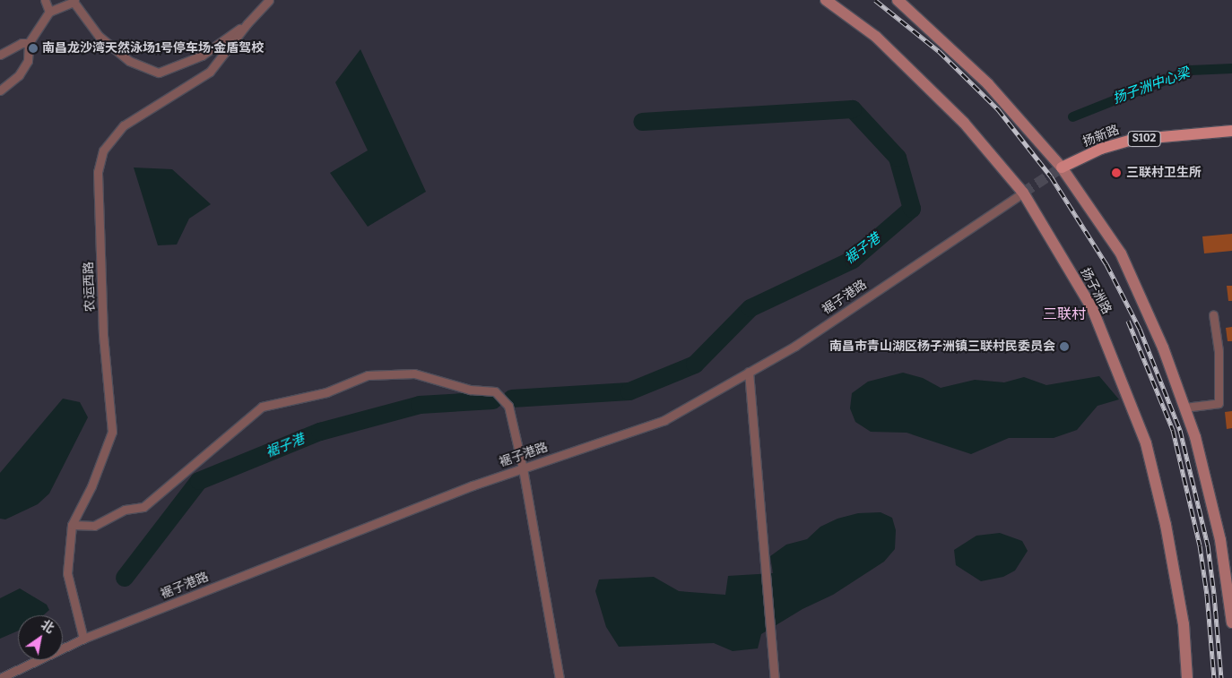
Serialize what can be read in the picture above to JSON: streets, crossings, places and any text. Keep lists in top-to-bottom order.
{
  "streets": {
    "main road": ["扬新路", "S102", "扬子洲路"],
    "street": ["农运西路", "裾子港路"]
  },
  "crossings": [
    ["农运西路", "裾子港路"],
    ["扬子洲路", "裾子港路"]
  ],
  "districts": ["三联村"],
  "water": ["扬子洲中心梁", "裾子港"],
  "places": ["南昌龙沙湾天然泳场1号停车场·金盾驾校", "三联村卫生所", "南昌市青山湖区杨子洲镇三联村民委员会"],
  "north": "top right"
}
